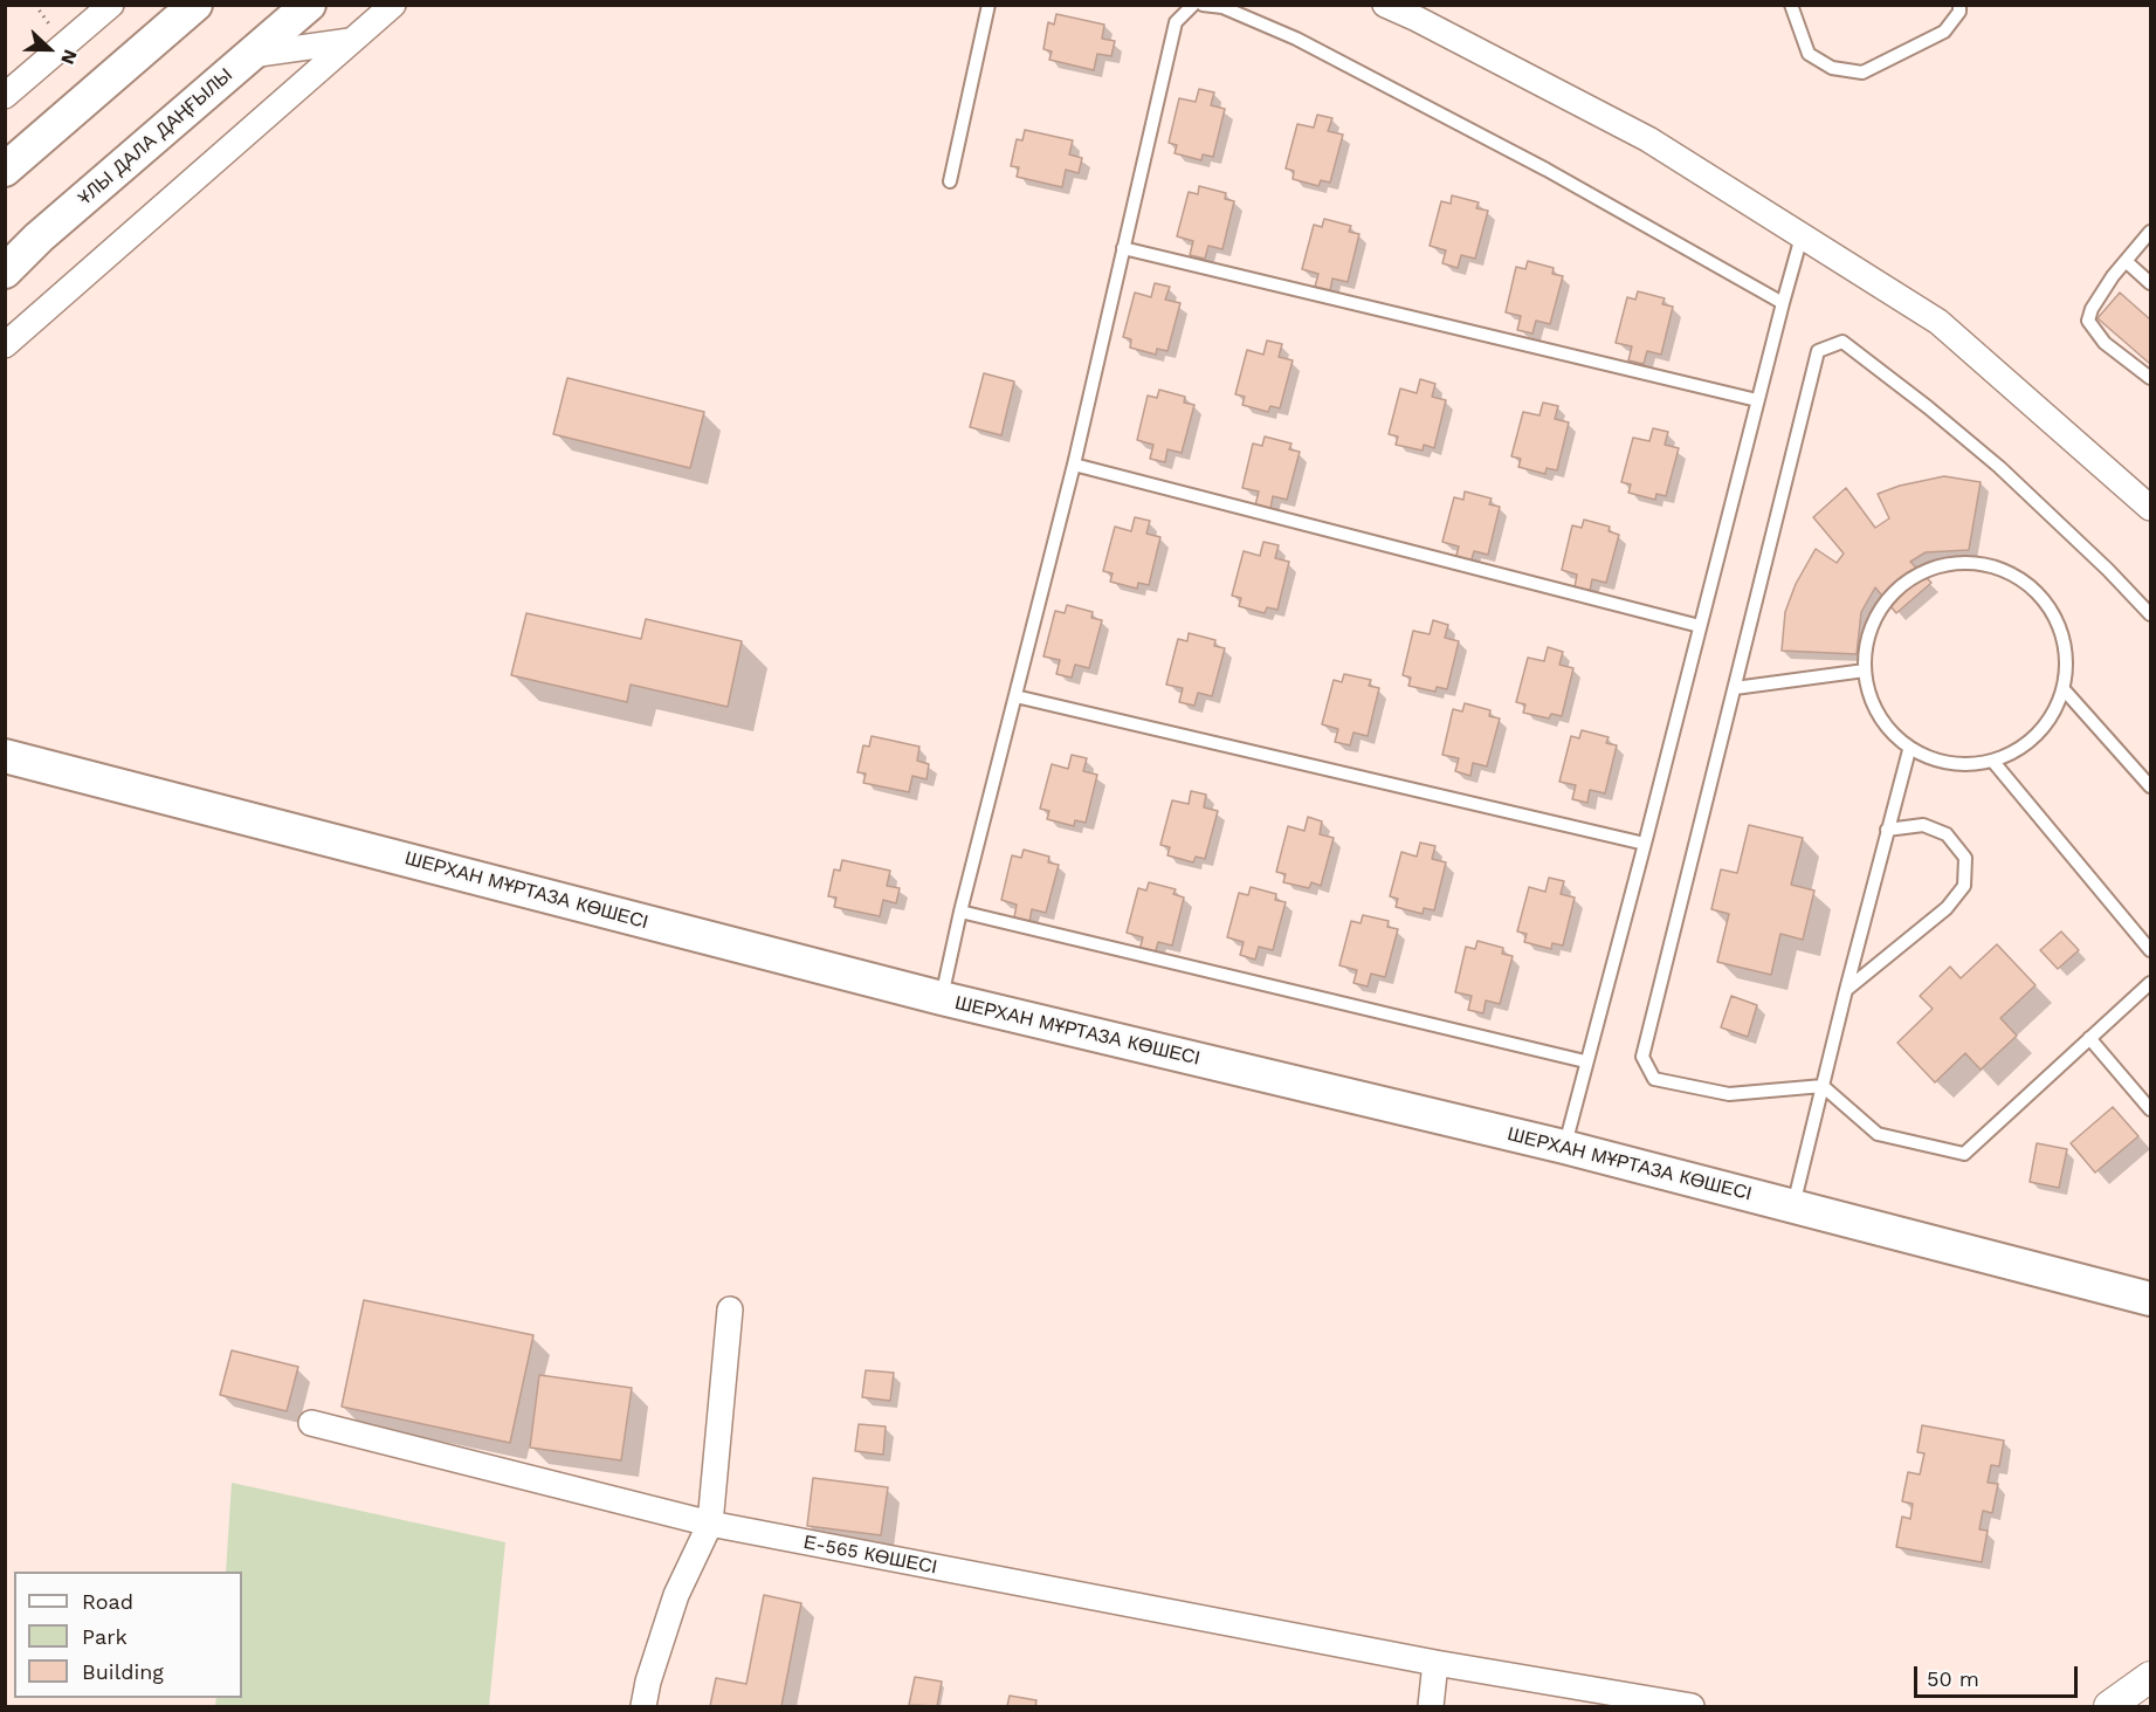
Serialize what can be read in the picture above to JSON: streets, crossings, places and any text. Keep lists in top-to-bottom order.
{
  "streets": {
    "main road": ["ҰЛЫ ДАЛА ДАҢҒЫЛЫ", "ШЕРХАН МҰРТАЗА КӨШЕСІ"],
    "street": ["Е-565 КӨШЕСІ"]
  },
  "legend": ["Road", "Park", "Building"],
  "scale_bar": "50 m",
  "north": "right"
}
